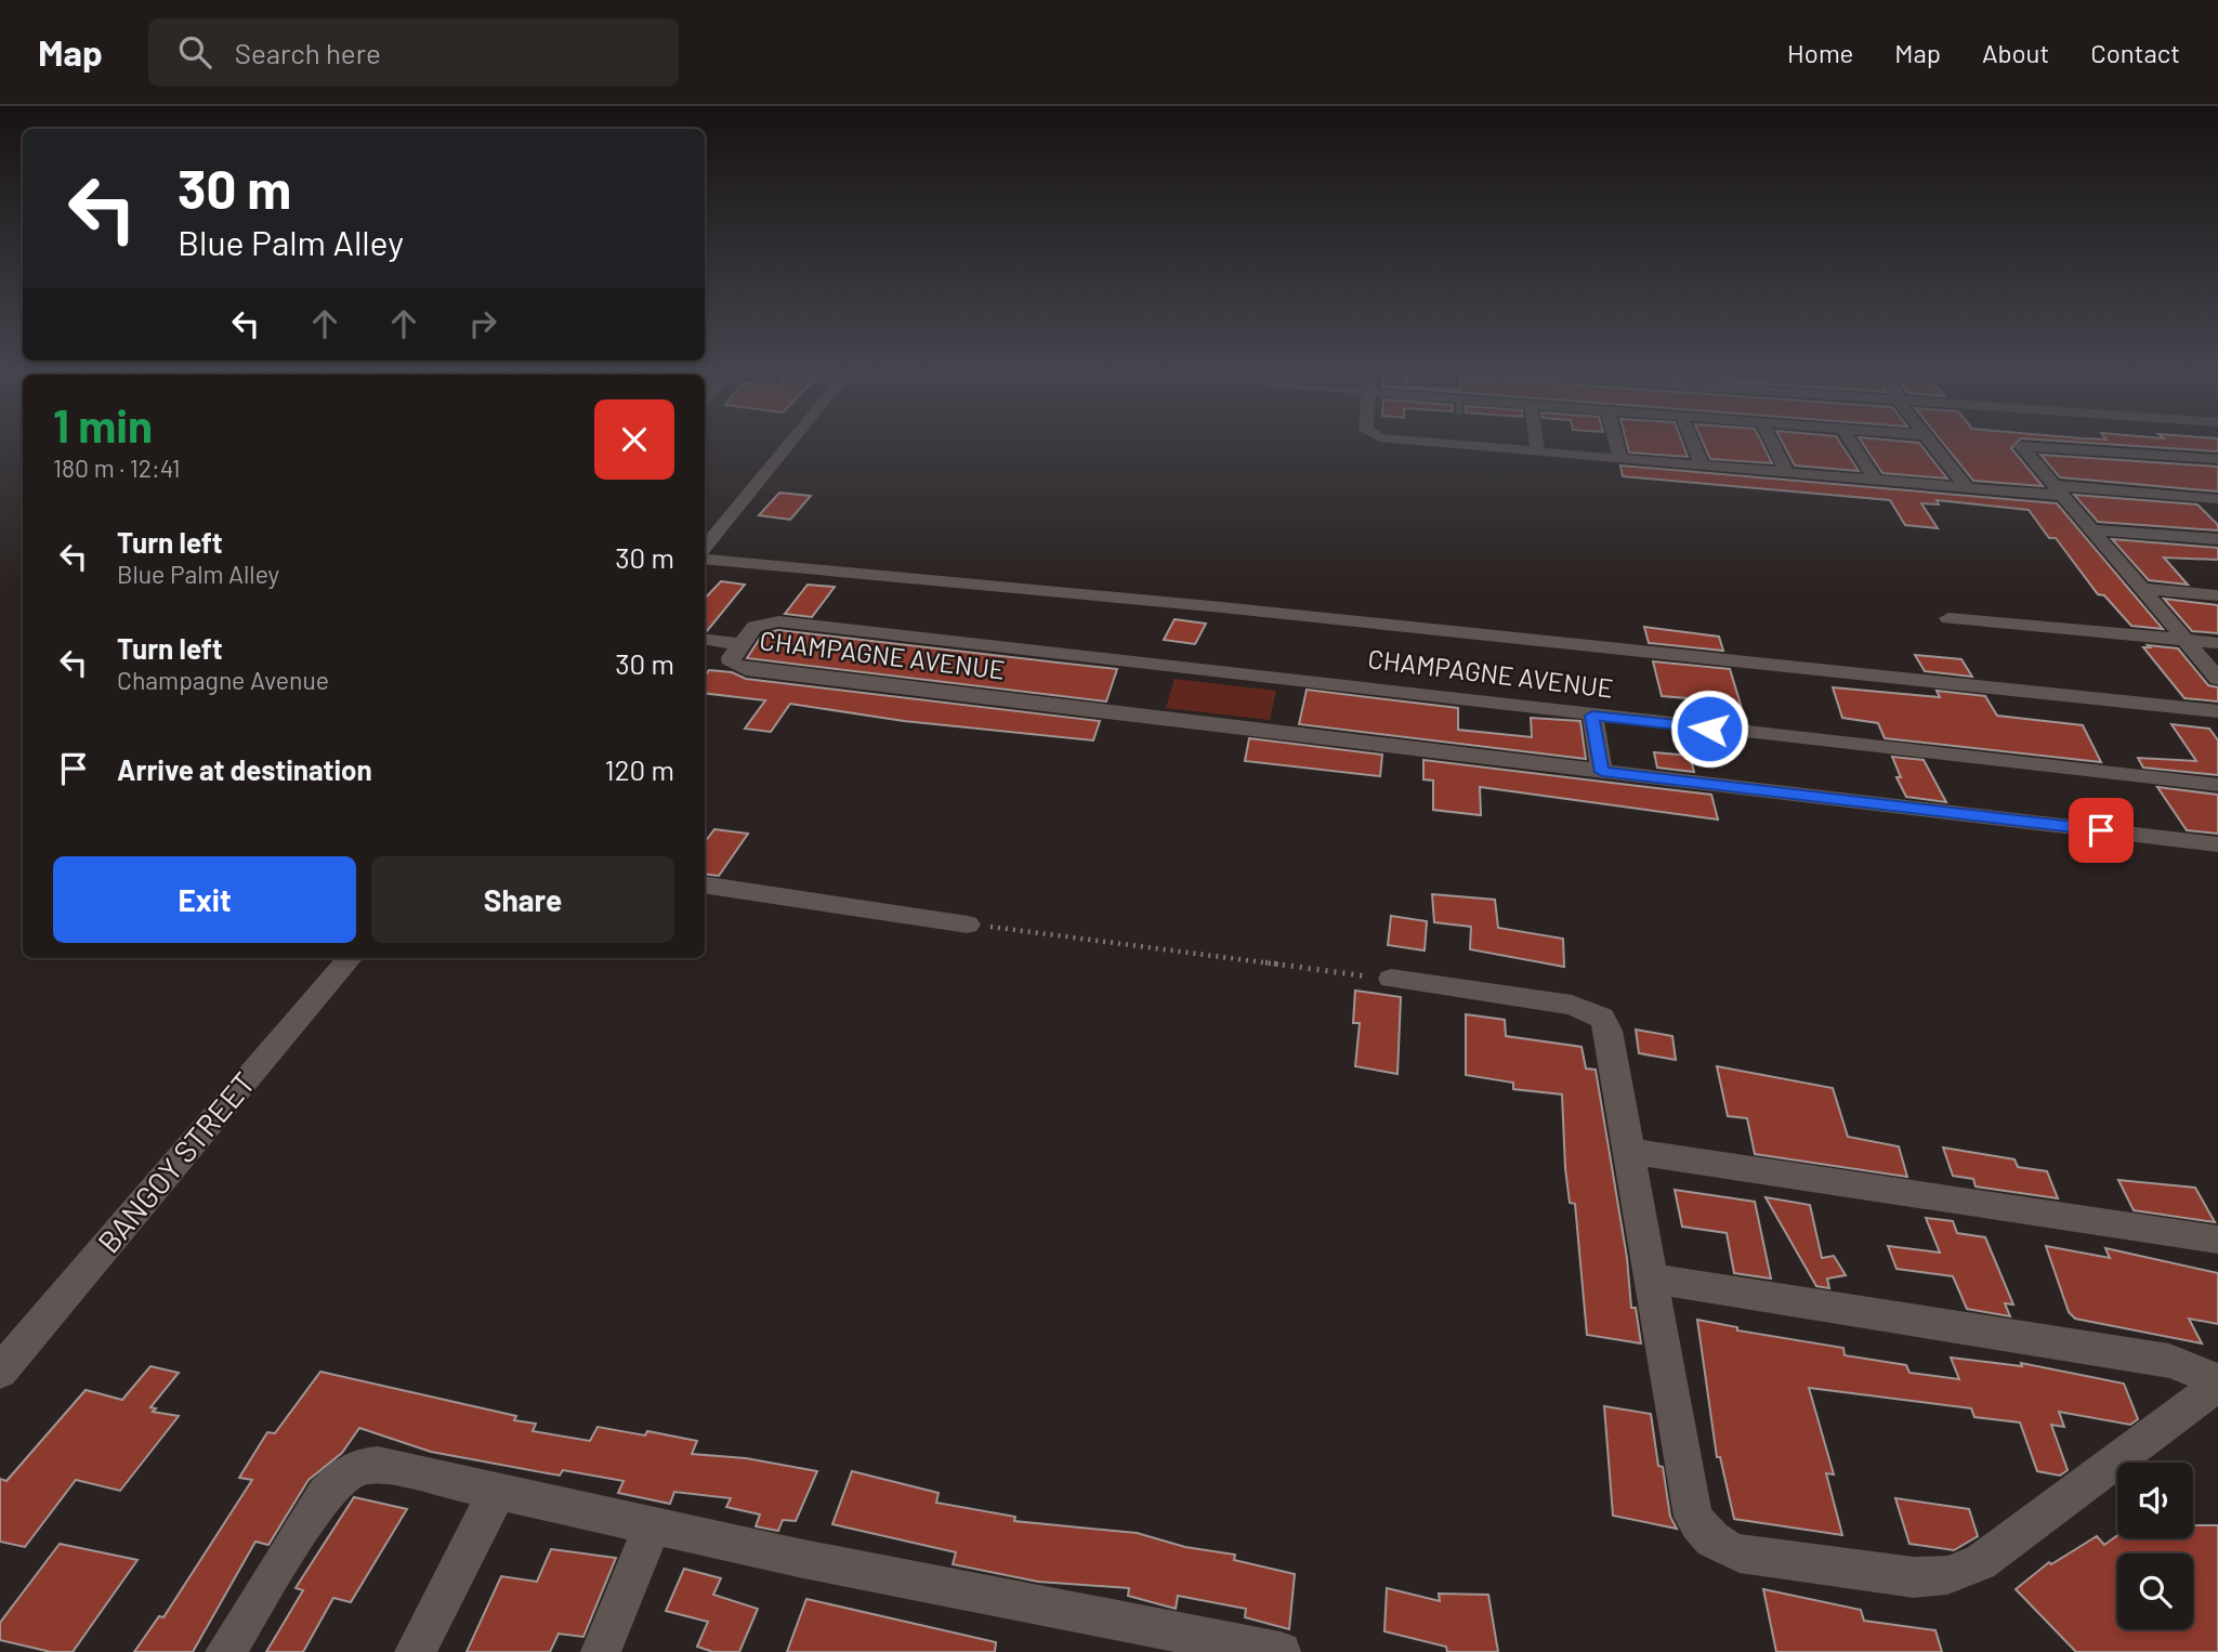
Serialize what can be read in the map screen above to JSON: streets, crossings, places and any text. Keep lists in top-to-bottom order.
{
  "streets": {
    "street": ["CHAMPAGNE AVENUE", "BANGOY STREET"]
  },
  "page": {
    "header": "Map",
    "search": "Search here",
    "nav": [
      "Home",
      "Map",
      "About",
      "Contact"
    ],
    "turn": ["30 m", "Blue Palm Alley"],
    "heading": ["1 min", "180 m · 12:41"],
    "list": [
      {
        "name": "Turn left",
        "note": "Blue Palm Alley",
        "value": "30 m"
      },
      {
        "name": "Turn left",
        "note": "Champagne Avenue",
        "value": "30 m"
      },
      {
        "name": "Arrive at destination",
        "value": "120 m"
      }
    ],
    "buttons": ["Exit", "Share"]
  }
}
